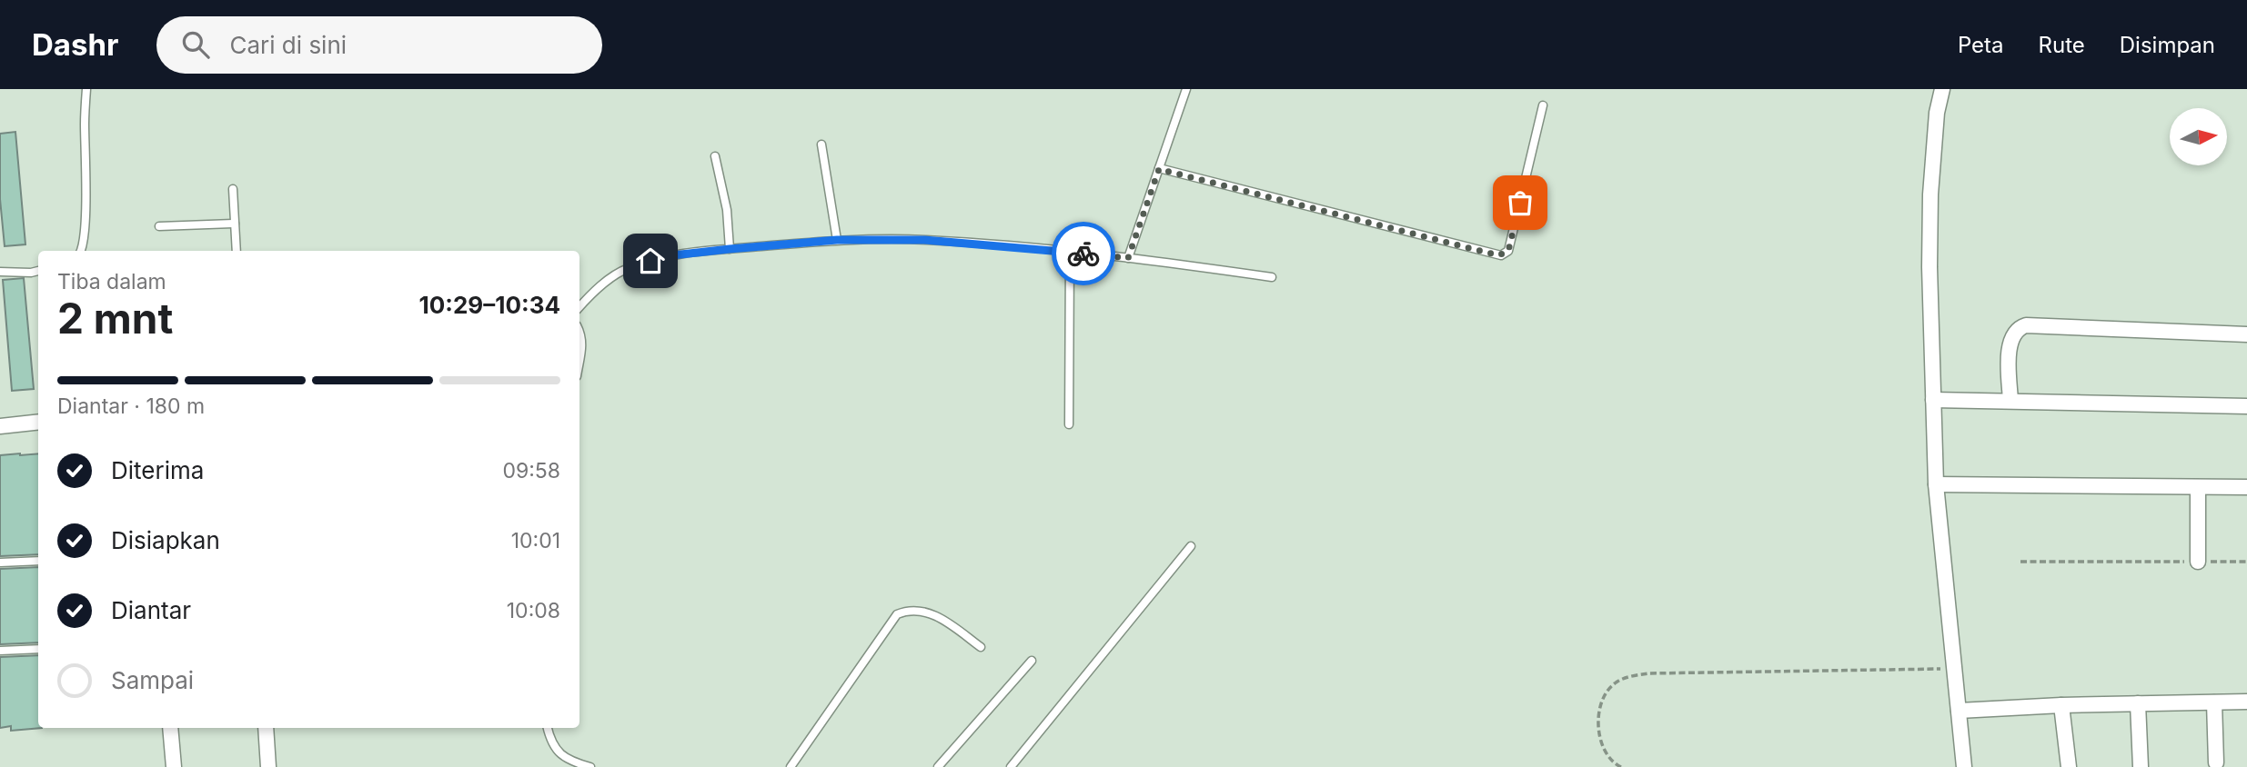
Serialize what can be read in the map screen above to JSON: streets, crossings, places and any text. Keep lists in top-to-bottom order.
{
  "north": "right",
  "page": {
    "header": "Dashr",
    "search": "Cari di sini",
    "nav": ["Peta", "Rute", "Disimpan"],
    "heading": ["2 mnt", "Tiba dalam", "10:29–10:34"],
    "bar": "Diantar · 180 m",
    "list": [
      ["Diterima", "09:58"],
      ["Disiapkan", "10:01"],
      ["Diantar", "10:08"],
      "Sampai"
    ]
  }
}
